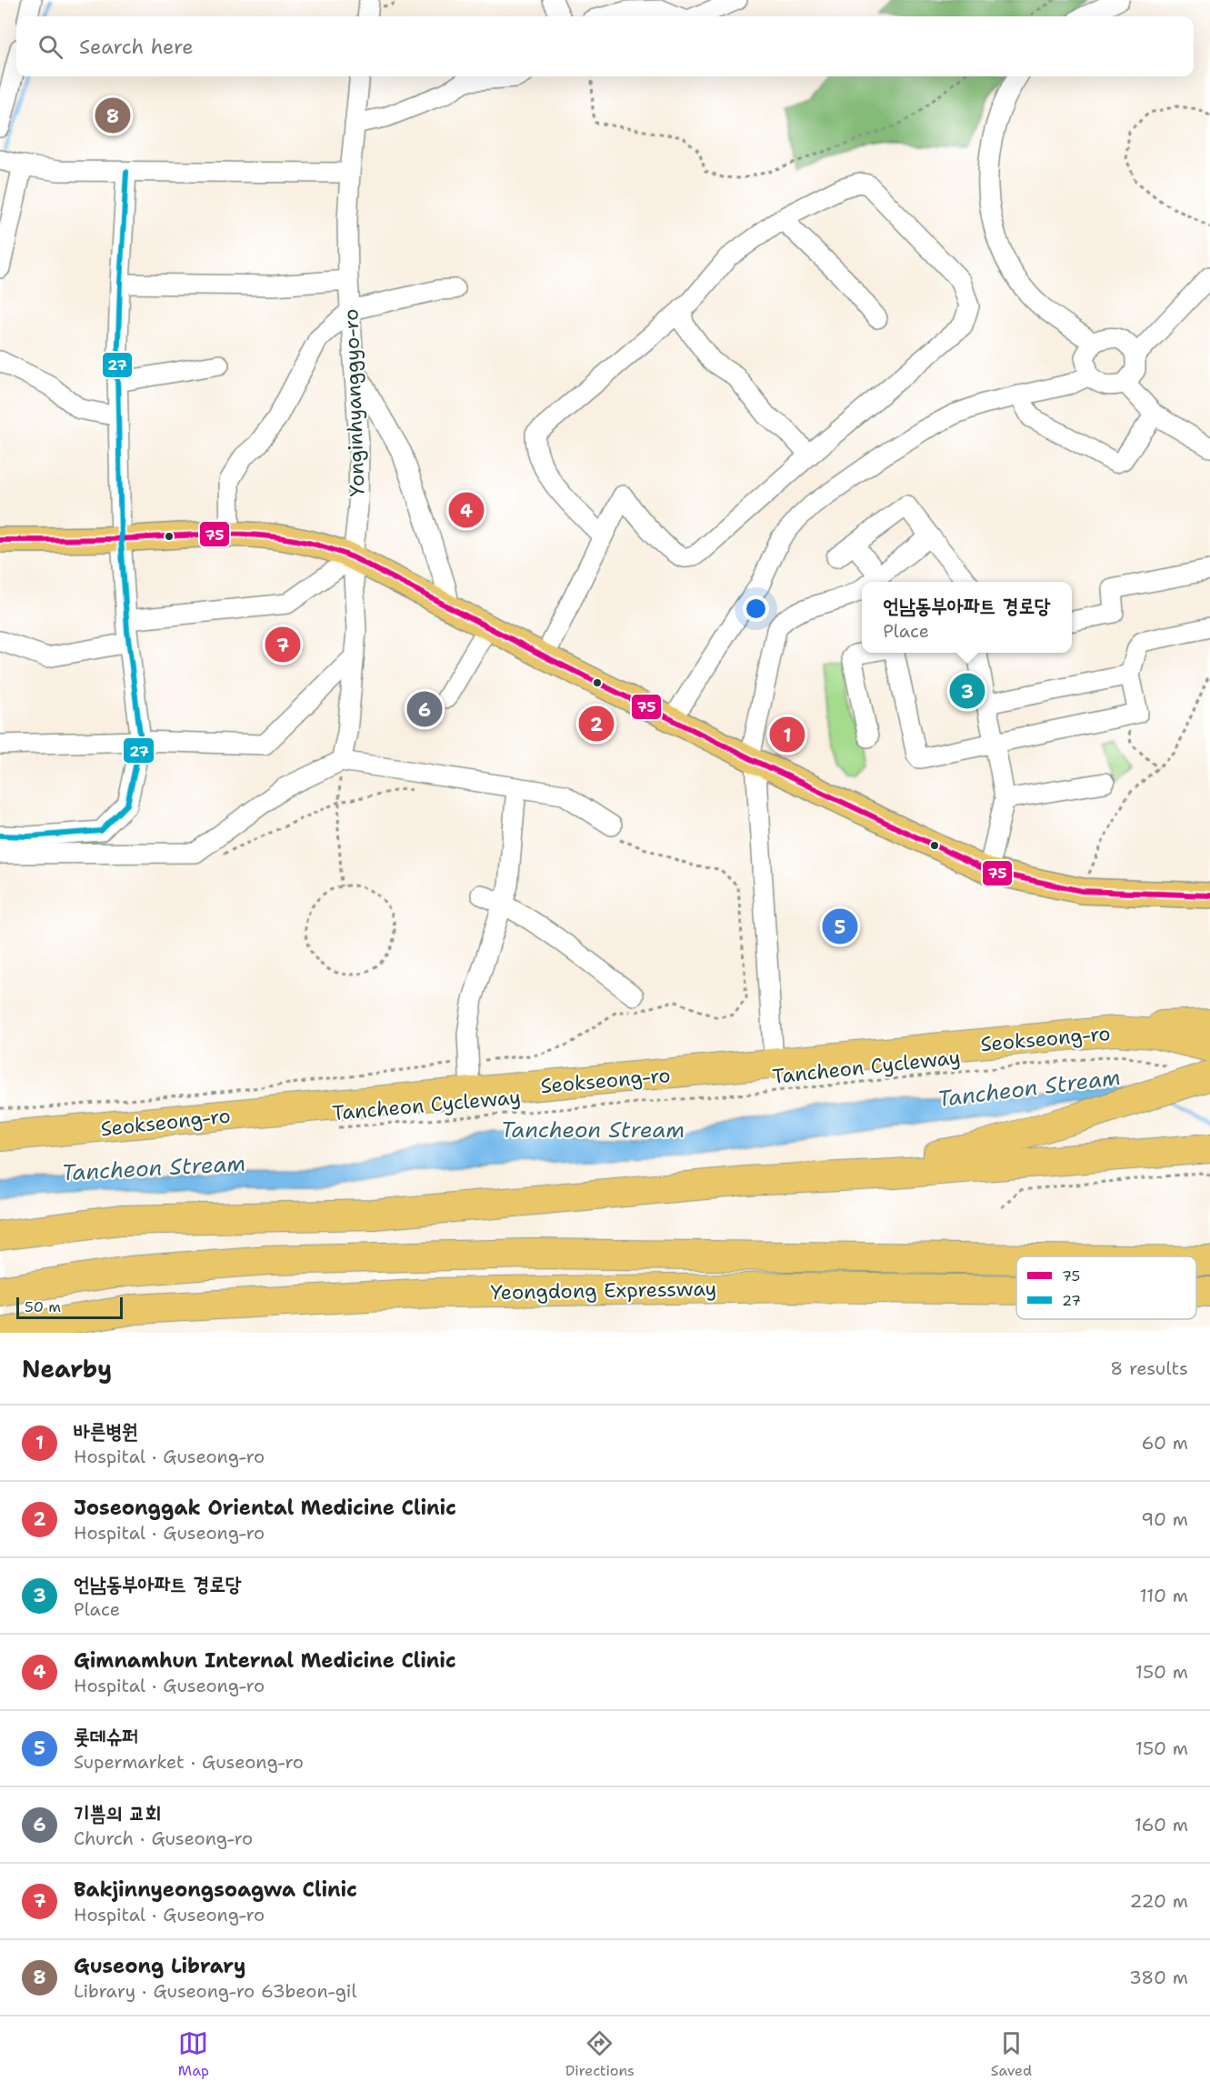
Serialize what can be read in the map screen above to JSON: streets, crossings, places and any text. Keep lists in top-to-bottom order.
{
  "streets": {
    "highway": ["Seokseong-ro", "Yeongdong Expressway"],
    "street": ["Yonginhyanggyo-ro"],
    "path": ["Tancheon Cycleway"]
  },
  "water": ["Tancheon Stream"],
  "lines": ["transit line 27", "transit line 75"],
  "legend": ["75", "27"],
  "scale_bar": "50 m",
  "page": {
    "search": "Search here",
    "pins": [
      "8",
      "4",
      "7",
      "3",
      "6",
      "2",
      "1",
      "5"
    ],
    "popup": ["언남동부아파트 경로당", "Place"],
    "scale": "50 m",
    "heading": ["Nearby", "8 results"],
    "list": [
      {
        "mark": "1",
        "name": "바른병원",
        "note": "Hospital · Guseong-ro",
        "value": "60 m"
      },
      {
        "mark": "2",
        "name": "Joseonggak Oriental Medicine Clinic",
        "note": "Hospital · Guseong-ro",
        "value": "90 m"
      },
      {
        "mark": "3",
        "name": "언남동부아파트 경로당",
        "note": "Place",
        "value": "110 m"
      },
      {
        "mark": "4",
        "name": "Gimnamhun Internal Medicine Clinic",
        "note": "Hospital · Guseong-ro",
        "value": "150 m"
      },
      {
        "mark": "5",
        "name": "롯데슈퍼",
        "note": "Supermarket · Guseong-ro",
        "value": "150 m"
      },
      {
        "mark": "6",
        "name": "기쁨의 교회",
        "note": "Church · Guseong-ro",
        "value": "160 m"
      },
      {
        "mark": "7",
        "name": "Bakjinnyeongsoagwa Clinic",
        "note": "Hospital · Guseong-ro",
        "value": "220 m"
      },
      {
        "mark": "8",
        "name": "Guseong Library",
        "note": "Library · Guseong-ro 63beon-gil",
        "value": "380 m"
      }
    ],
    "nav": ["Map", "Directions", "Saved"]
  }
}
